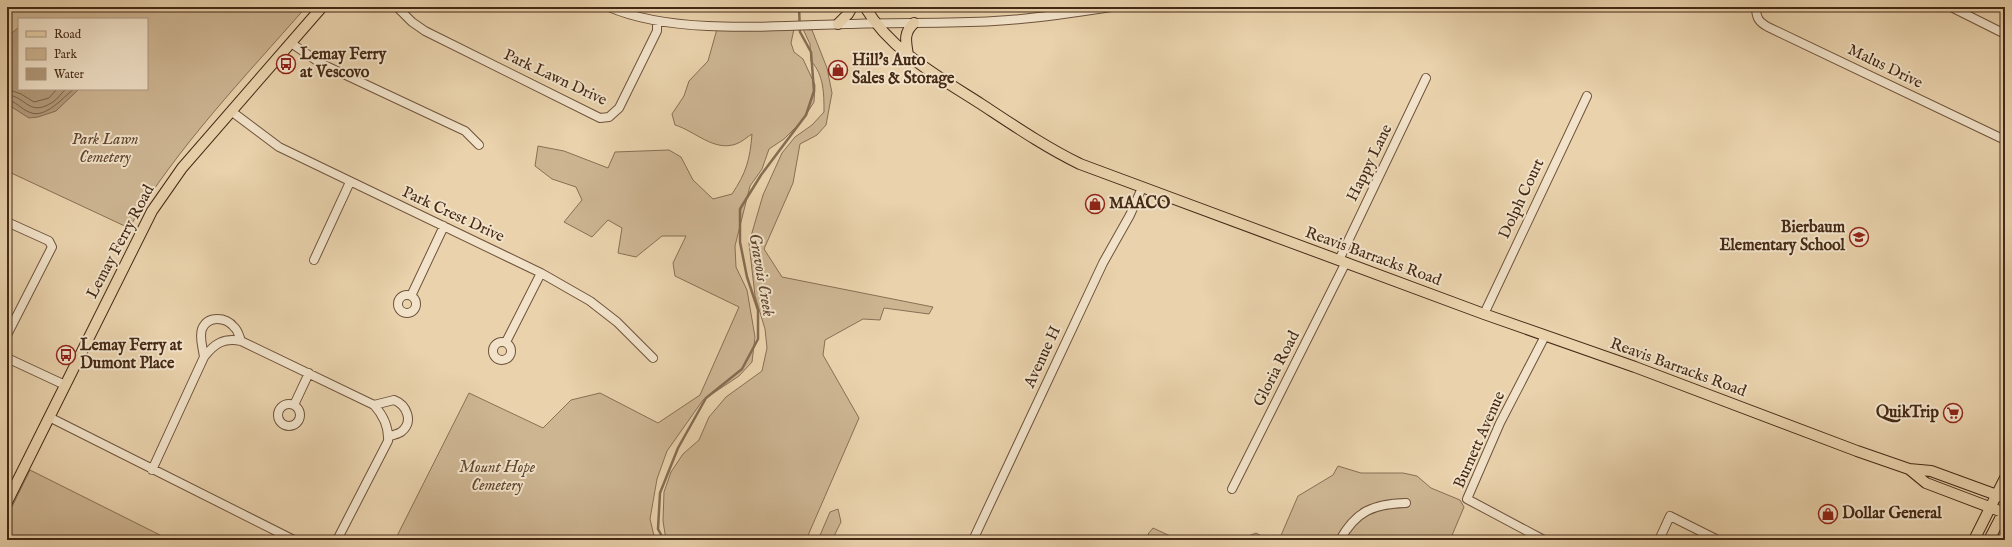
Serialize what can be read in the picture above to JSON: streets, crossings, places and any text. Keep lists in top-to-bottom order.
{
  "streets": {
    "main road": ["Lemay Ferry Road", "Reavis Barracks Road"],
    "street": [
      "Malus Drive",
      "Park Lawn Drive",
      "Happy Lane",
      "Dolph Court",
      "Park Crest Drive",
      "Avenue H",
      "Gloria Road",
      "Burnett Avenue"
    ]
  },
  "crossings": [
    ["Happy Lane", "Reavis Barracks Road"],
    ["Happy Lane", "Gloria Road"],
    ["Dolph Court", "Reavis Barracks Road"],
    ["Park Crest Drive", "Lemay Ferry Road"],
    ["Reavis Barracks Road", "Avenue H"],
    ["Reavis Barracks Road", "Gloria Road"],
    ["Reavis Barracks Road", "Burnett Avenue"]
  ],
  "water": ["Gravois Creek"],
  "parks": ["Park Lawn Cemetery", "Mount Hope Cemetery"],
  "places": {
    "bus stop": ["Lemay Ferry at Vescovo", "Lemay Ferry at Dumont Place"],
    "shop": ["Hill's Auto Sales & Storage", "MAACO", "Dollar General"],
    "school or university": ["Bierbaum Elementary School"],
    "supermarket": ["QuikTrip"]
  },
  "legend": ["Road", "Park", "Water"]
}
